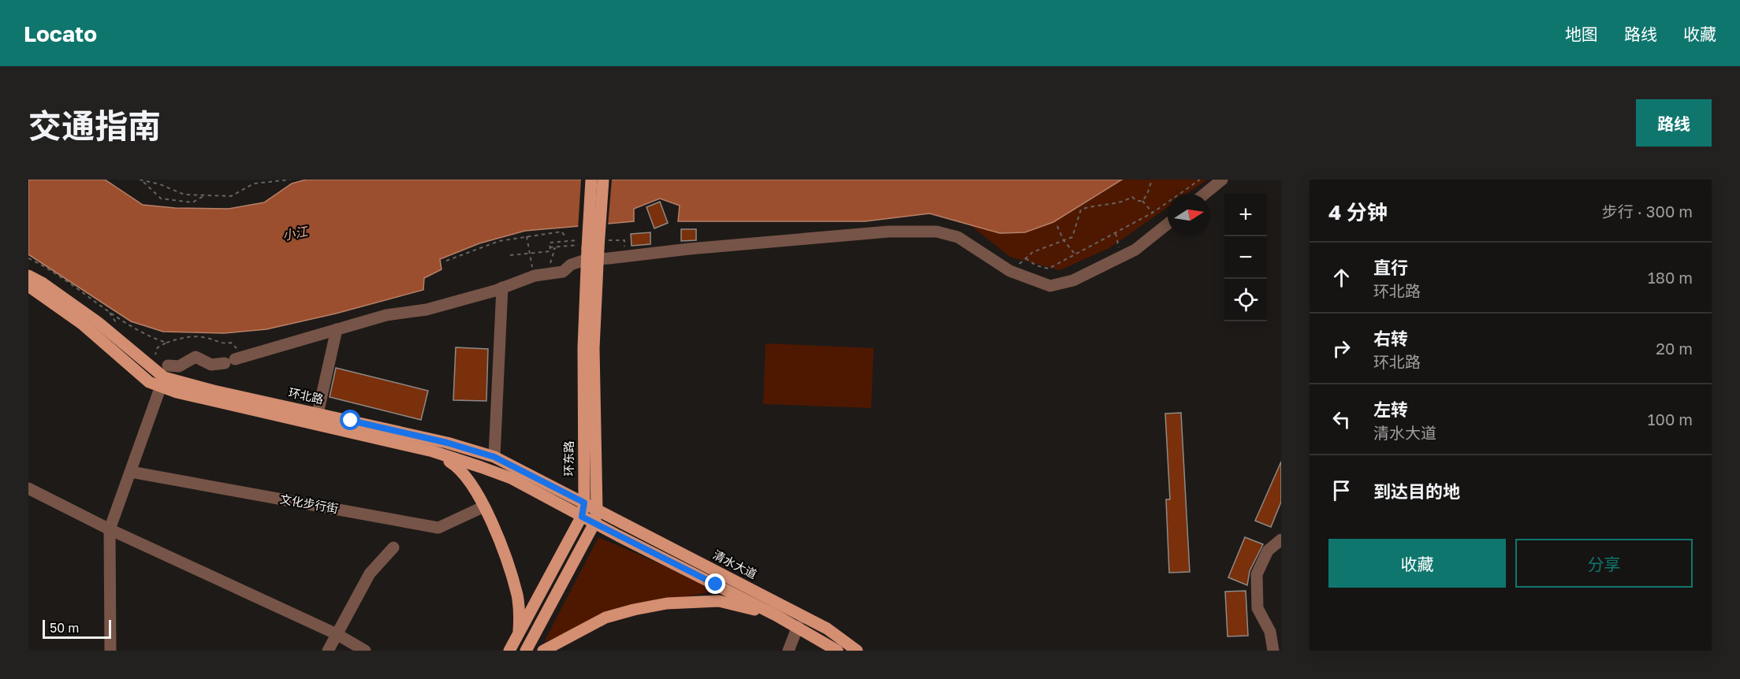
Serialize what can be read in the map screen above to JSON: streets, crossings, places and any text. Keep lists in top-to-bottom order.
{
  "streets": {
    "main road": ["环北路", "环东路", "清水大道"],
    "street": ["文化步行街"]
  },
  "crossings": [
    ["环北路", "环东路"],
    ["环北路", "清水大道"]
  ],
  "water": ["小江"],
  "scale_bar": "50 m",
  "north": "right",
  "page": {
    "header": "Locato",
    "nav": ["地图", "路线", "收藏"],
    "title": "交通指南",
    "buttons": [
      "路线",
      ["收藏", "分享"]
    ],
    "heading": ["4 分钟", "步行 · 300 m"],
    "map_buttons": ["+", "−"],
    "list": [
      ["直行", "环北路", "180 m"],
      ["右转", "环北路", "20 m"],
      ["左转", "清水大道", "100 m"],
      "到达目的地"
    ],
    "scale": "50 m"
  }
}
